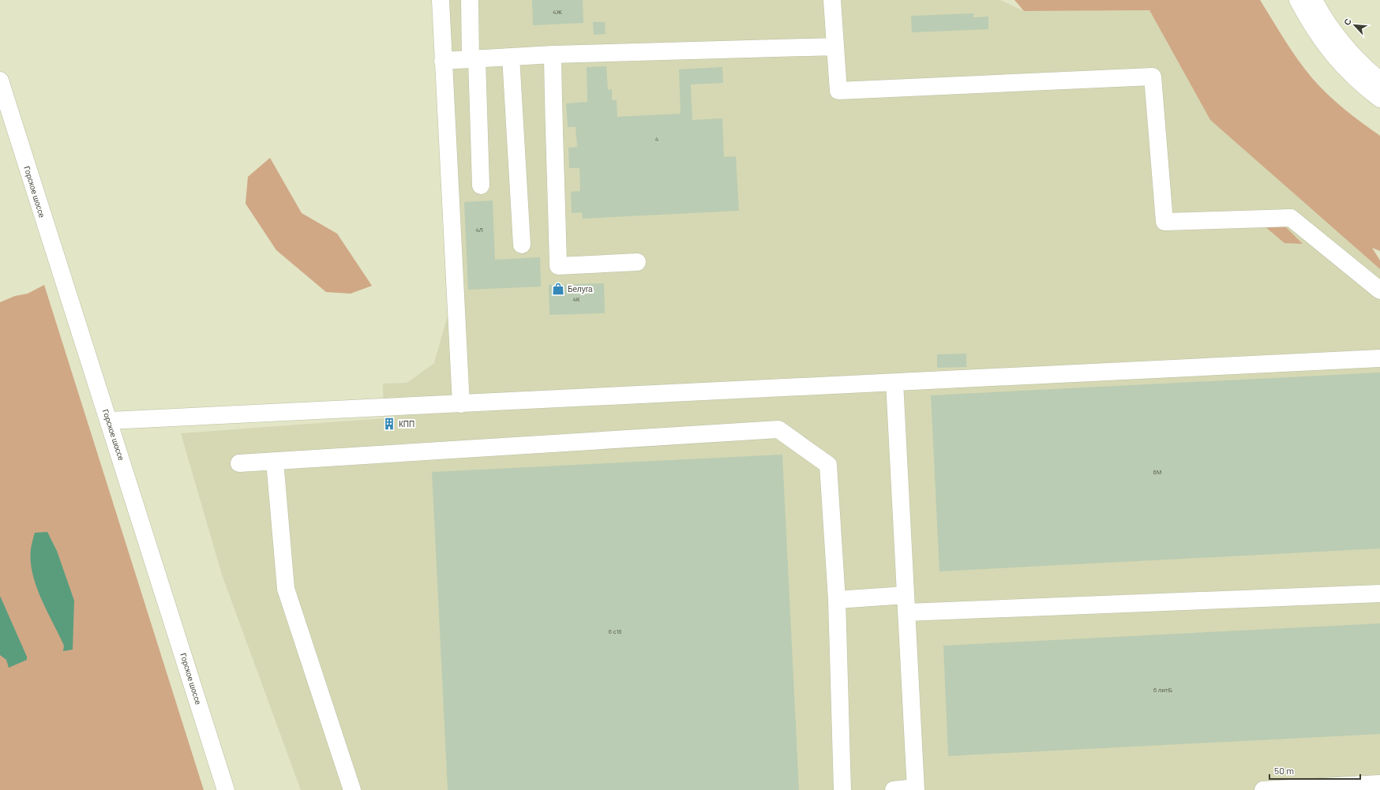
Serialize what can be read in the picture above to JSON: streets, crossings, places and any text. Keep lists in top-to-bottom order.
{
  "streets": {
    "main road": ["Горское шоссе"]
  },
  "places": {
    "shop": ["Белуга"],
    "building": ["КПП"]
  },
  "house_numbers": [
    "4Ж",
    "4",
    "4Л",
    "4К",
    "6М",
    "6 с16",
    "6 литБ"
  ],
  "scale_bar": "50 m",
  "north": "top left"
}
